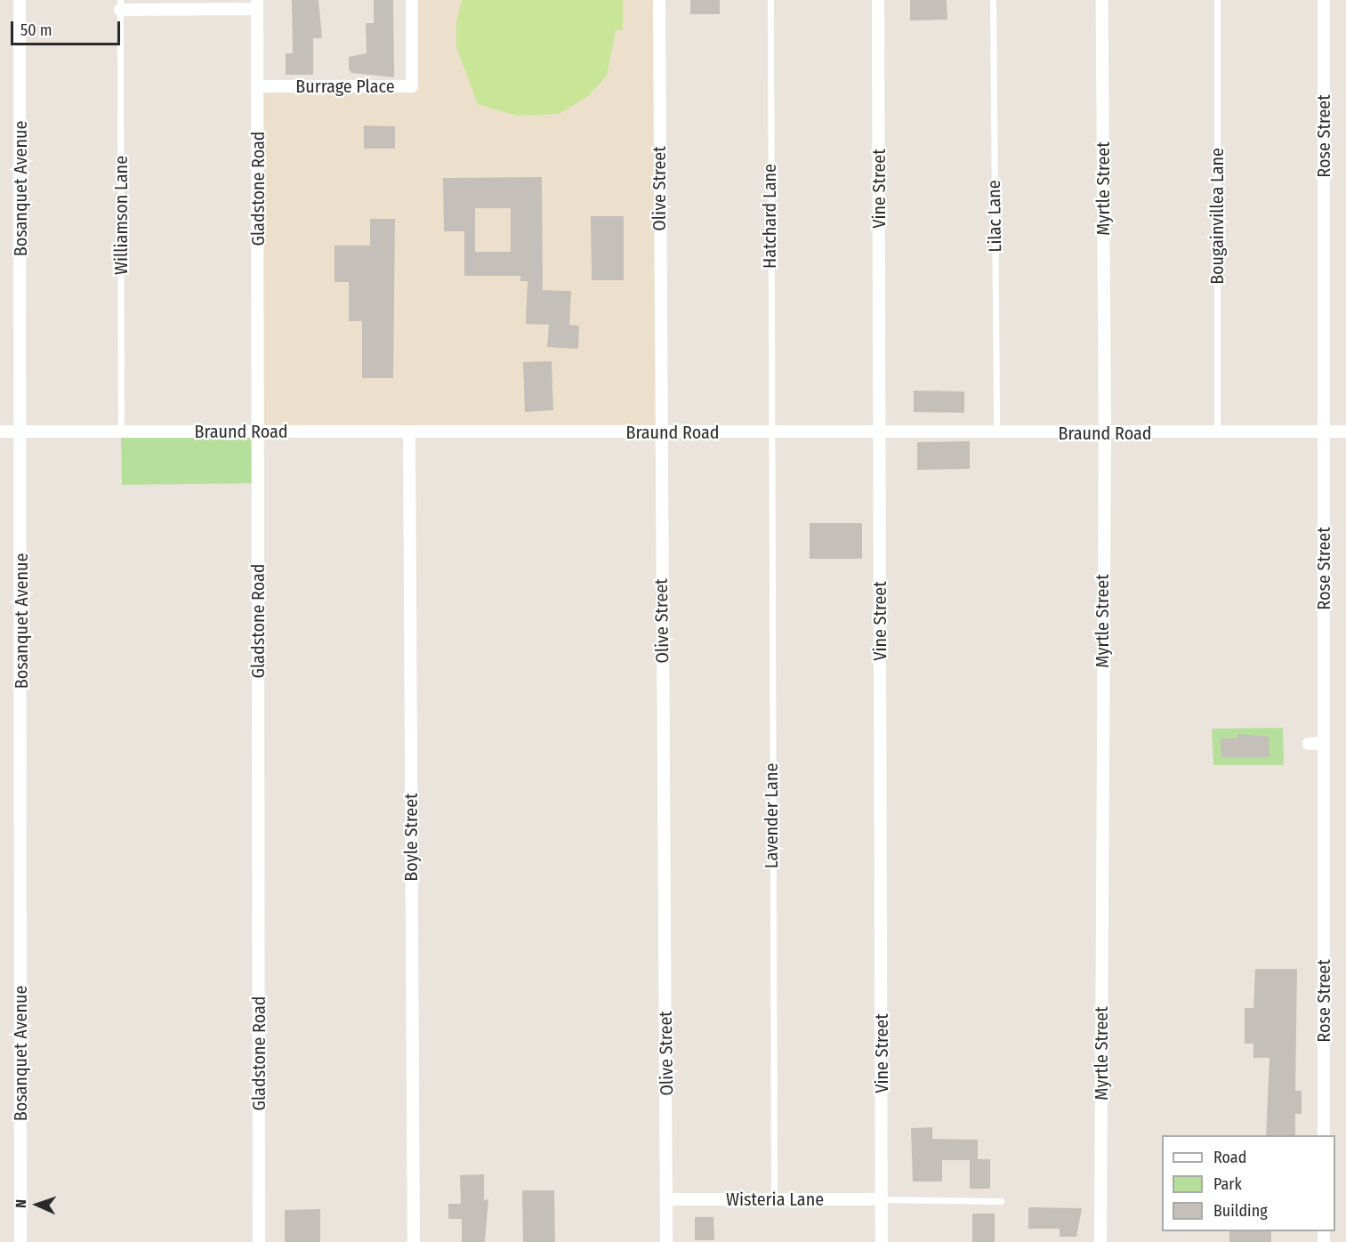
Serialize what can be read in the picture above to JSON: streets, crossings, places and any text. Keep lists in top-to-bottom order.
{
  "streets": {
    "street": [
      "Burrage Place",
      "Rose Street",
      "Bosanquet Avenue",
      "Gladstone Road",
      "Olive Street",
      "Vine Street",
      "Myrtle Street",
      "Braund Road",
      "Boyle Street",
      "Wisteria Lane"
    ],
    "lane": [
      "Williamson Lane",
      "Hatchard Lane",
      "Lilac Lane",
      "Bougainvillea Lane",
      "Lavender Lane"
    ]
  },
  "crossings": [
    ["Burrage Place", "Gladstone Road"],
    ["Rose Street", "Braund Road"],
    ["Bosanquet Avenue", "Braund Road"],
    ["Gladstone Road", "Braund Road"],
    ["Olive Street", "Braund Road"],
    ["Olive Street", "Wisteria Lane"],
    ["Vine Street", "Braund Road"],
    ["Vine Street", "Wisteria Lane"],
    ["Myrtle Street", "Braund Road"],
    ["Williamson Lane", "Braund Road"],
    ["Hatchard Lane", "Braund Road"],
    ["Hatchard Lane", "Lavender Lane"],
    ["Lilac Lane", "Braund Road"],
    ["Bougainvillea Lane", "Braund Road"],
    ["Braund Road", "Lavender Lane"],
    ["Braund Road", "Boyle Street"],
    ["Lavender Lane", "Wisteria Lane"]
  ],
  "legend": ["Road", "Park", "Building"],
  "scale_bar": "50 m",
  "north": "left"
}
